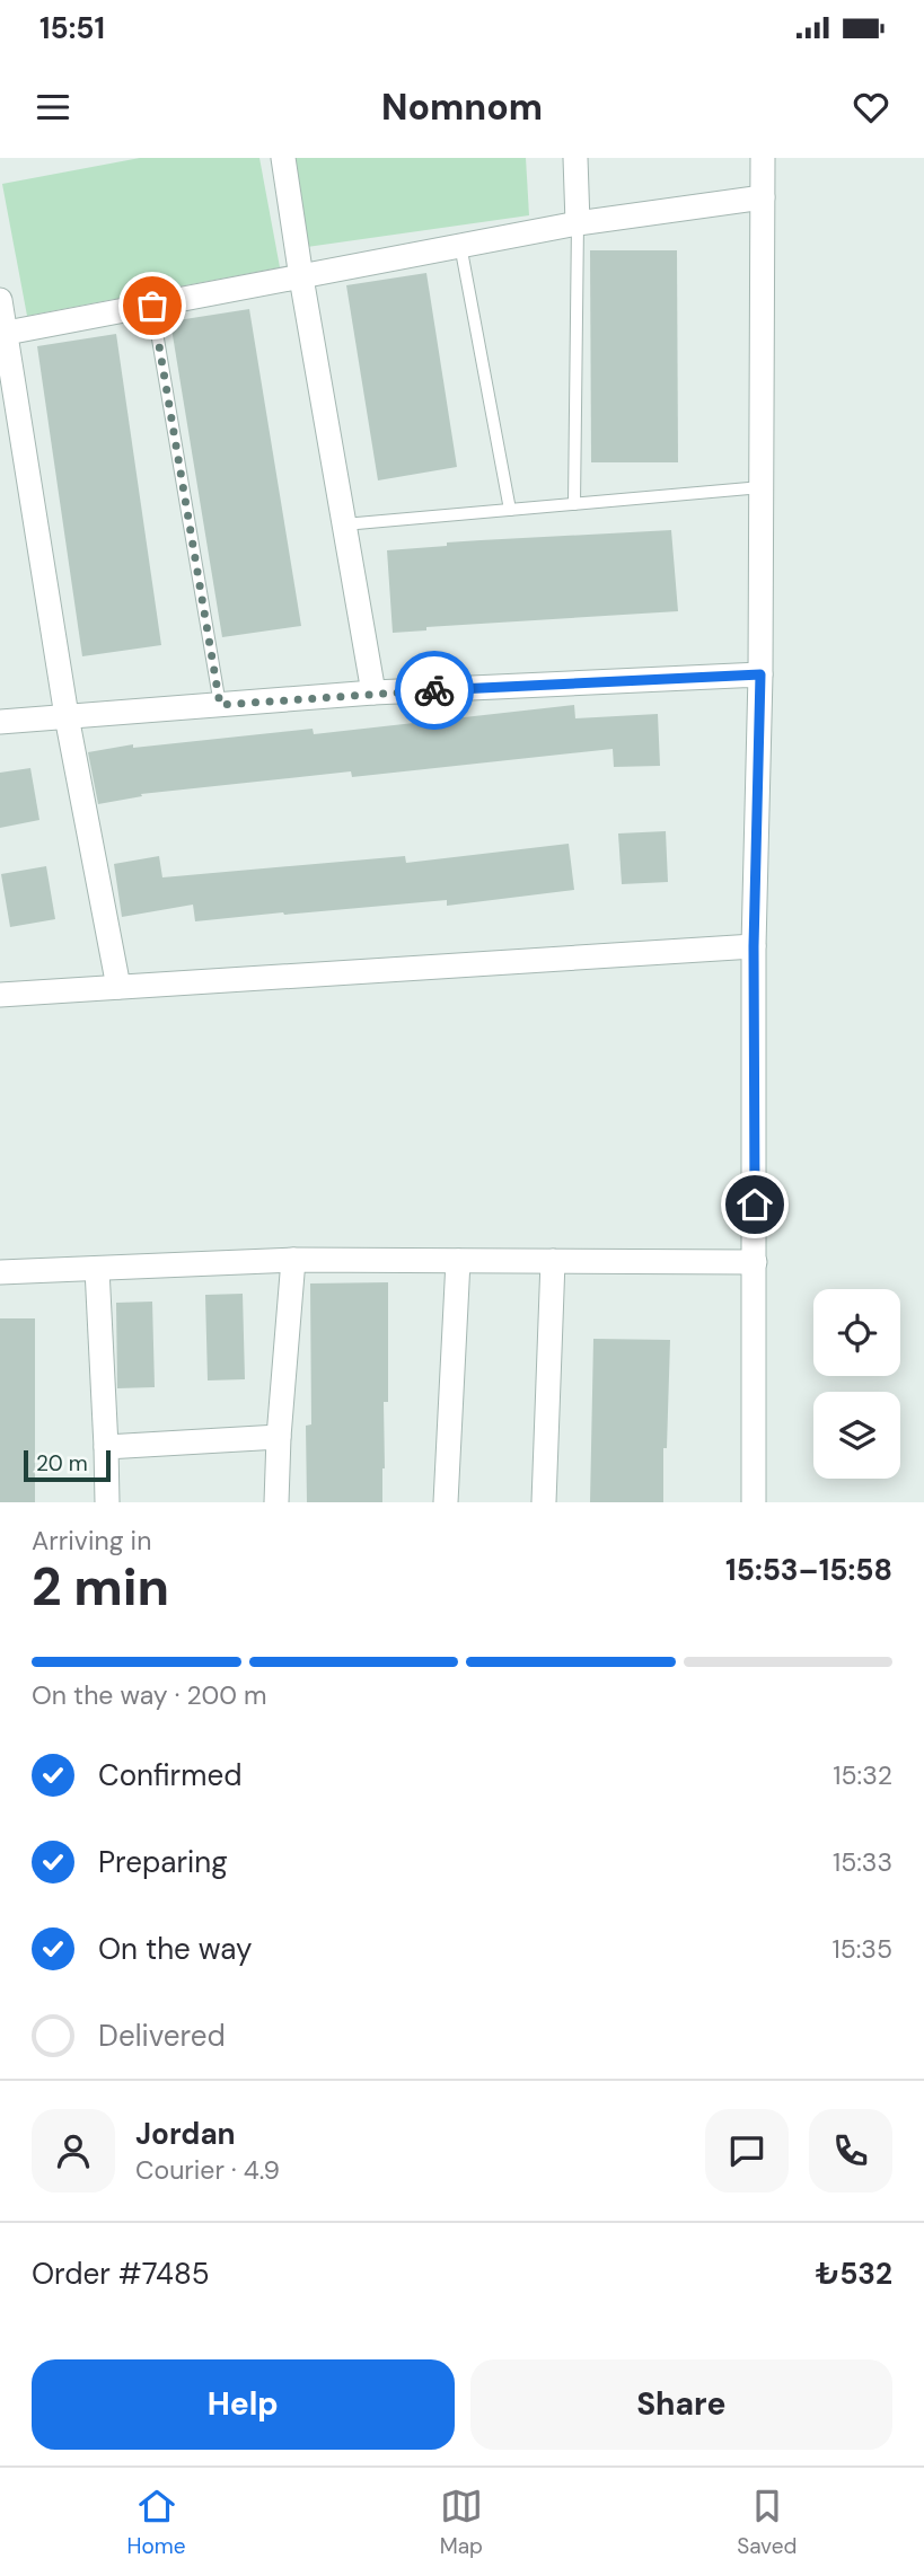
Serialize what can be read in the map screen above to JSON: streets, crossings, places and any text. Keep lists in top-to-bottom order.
{
  "scale_bar": "20 m",
  "page": {
    "status": "15:51",
    "header": "Nomnom",
    "scale": "20 m",
    "heading": ["2 min", "Arriving in", "15:53–15:58"],
    "panel": [
      "Jordan",
      "Courier · 4.9",
      "Order #7485",
      "₺532"
    ],
    "bar": "On the way · 200 m",
    "list": [
      ["Confirmed", "15:32"],
      ["Preparing", "15:33"],
      ["On the way", "15:35"],
      "Delivered"
    ],
    "buttons": ["Help", "Share"],
    "tabs": ["Home", "Map", "Saved"]
  }
}
